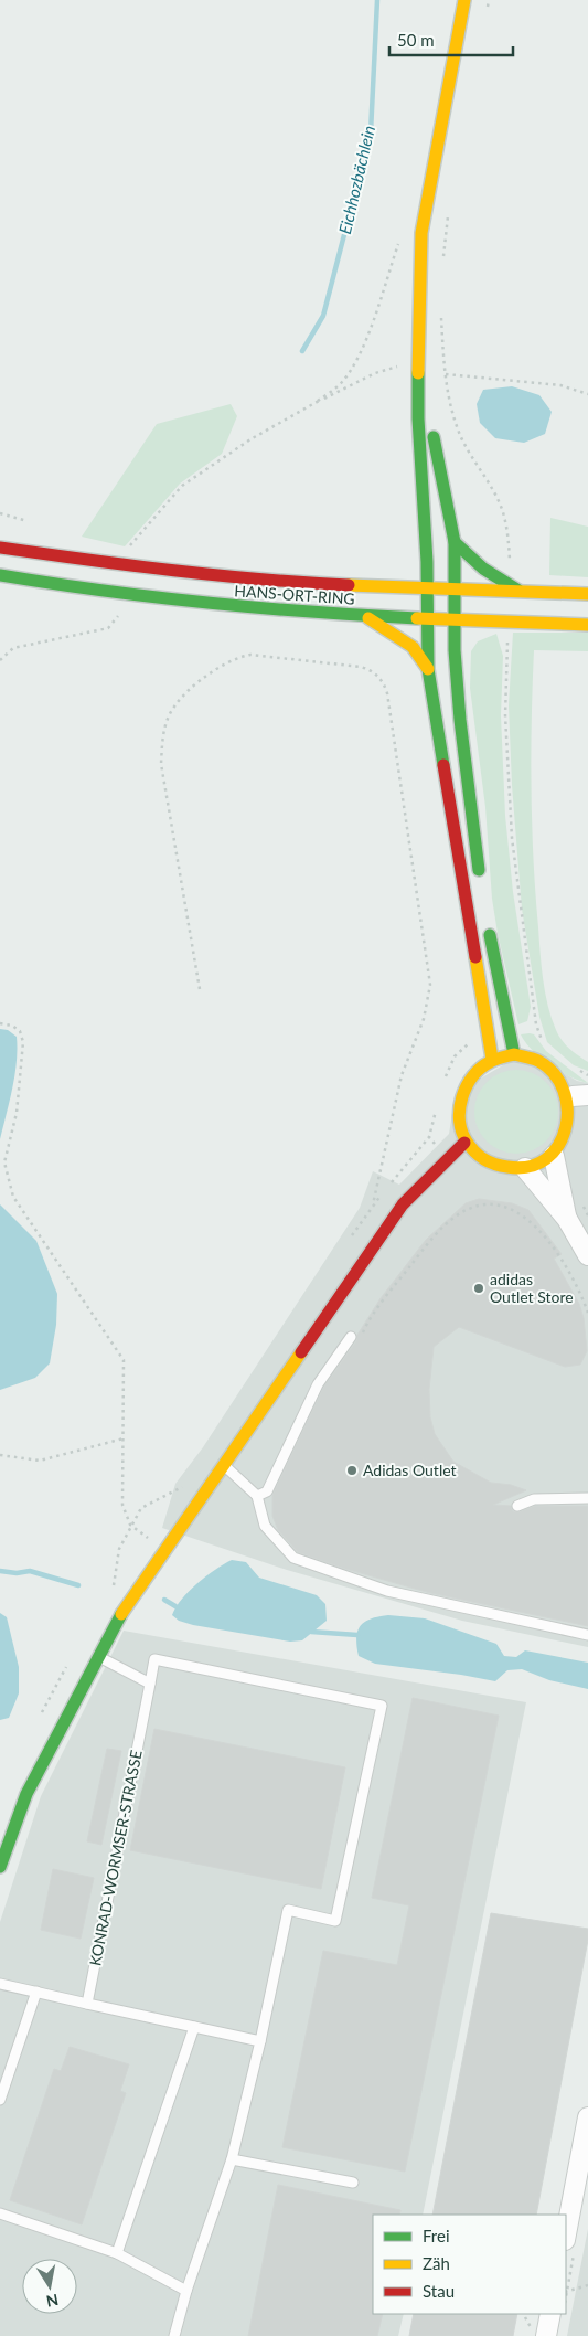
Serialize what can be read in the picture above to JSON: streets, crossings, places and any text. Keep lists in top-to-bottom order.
{
  "streets": {
    "street": ["HANS-ORT-RING"],
    "lane": ["KONRAD-WORMSER-STRASSE"]
  },
  "water": ["Eichhozbächlein"],
  "places": ["adidas Outlet Store", "Adidas Outlet"],
  "legend": ["Frei", "Zäh", "Stau"],
  "scale_bar": "50 m",
  "north": "bottom"
}
